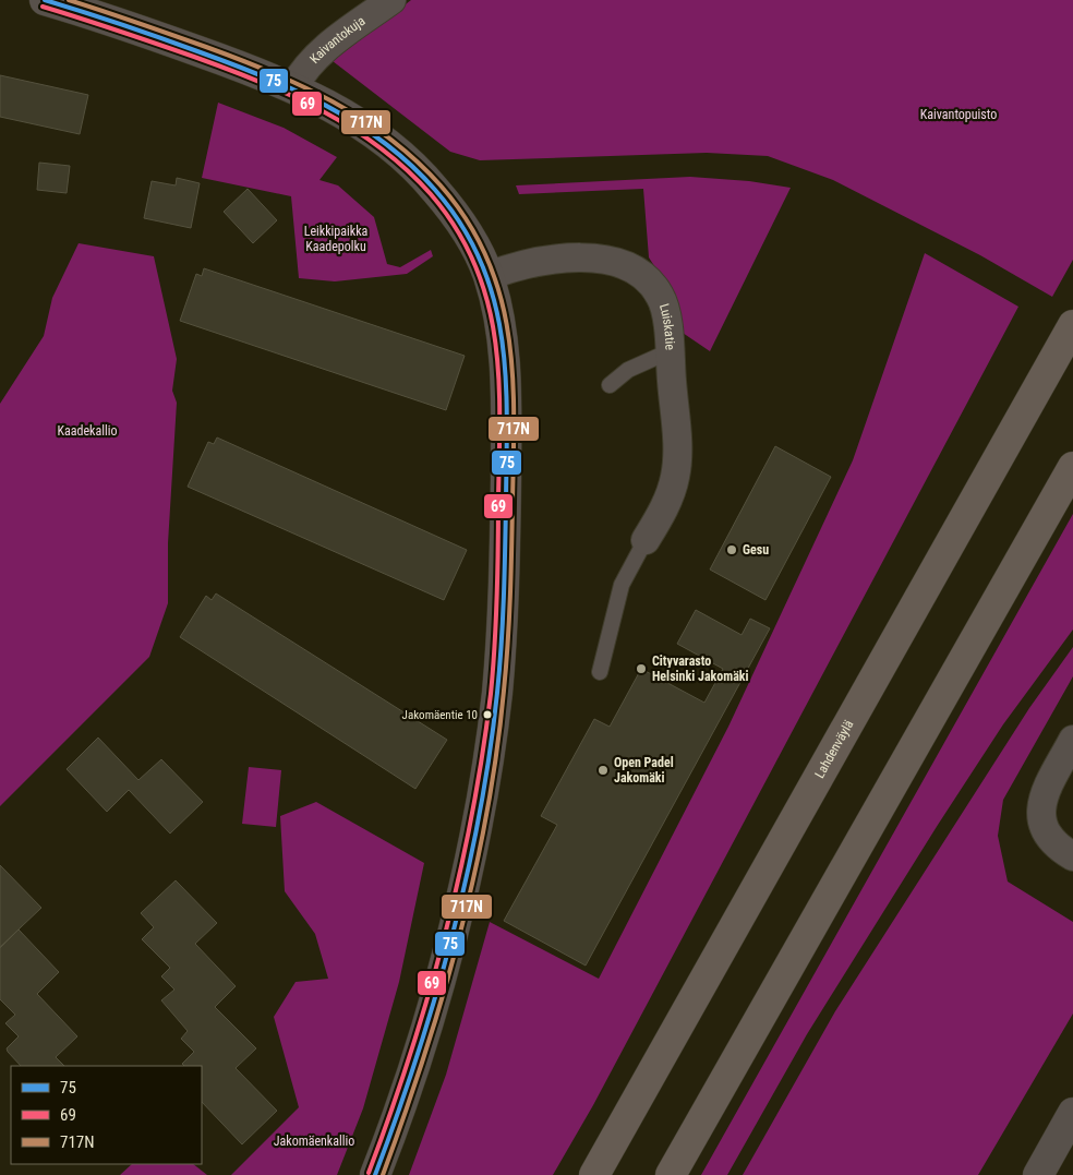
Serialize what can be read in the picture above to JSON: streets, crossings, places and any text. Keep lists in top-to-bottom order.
{
  "streets": {
    "highway": ["Lahdenväylä"],
    "street": ["Kaivantokuja", "Luiskatie"]
  },
  "parks": [
    "Kaivantopuisto",
    "Leikkipaikka Kaadepolku",
    "Kaadekallio",
    "Jakomäenkallio"
  ],
  "places": [
    "Gesu",
    "Cityvarasto Helsinki Jakomäki",
    "Jakomäentie 10",
    "Open Padel Jakomäki"
  ],
  "lines": ["transit line 75", "transit line 717N", "transit line 69"],
  "legend": ["75", "69", "717N"]
}
